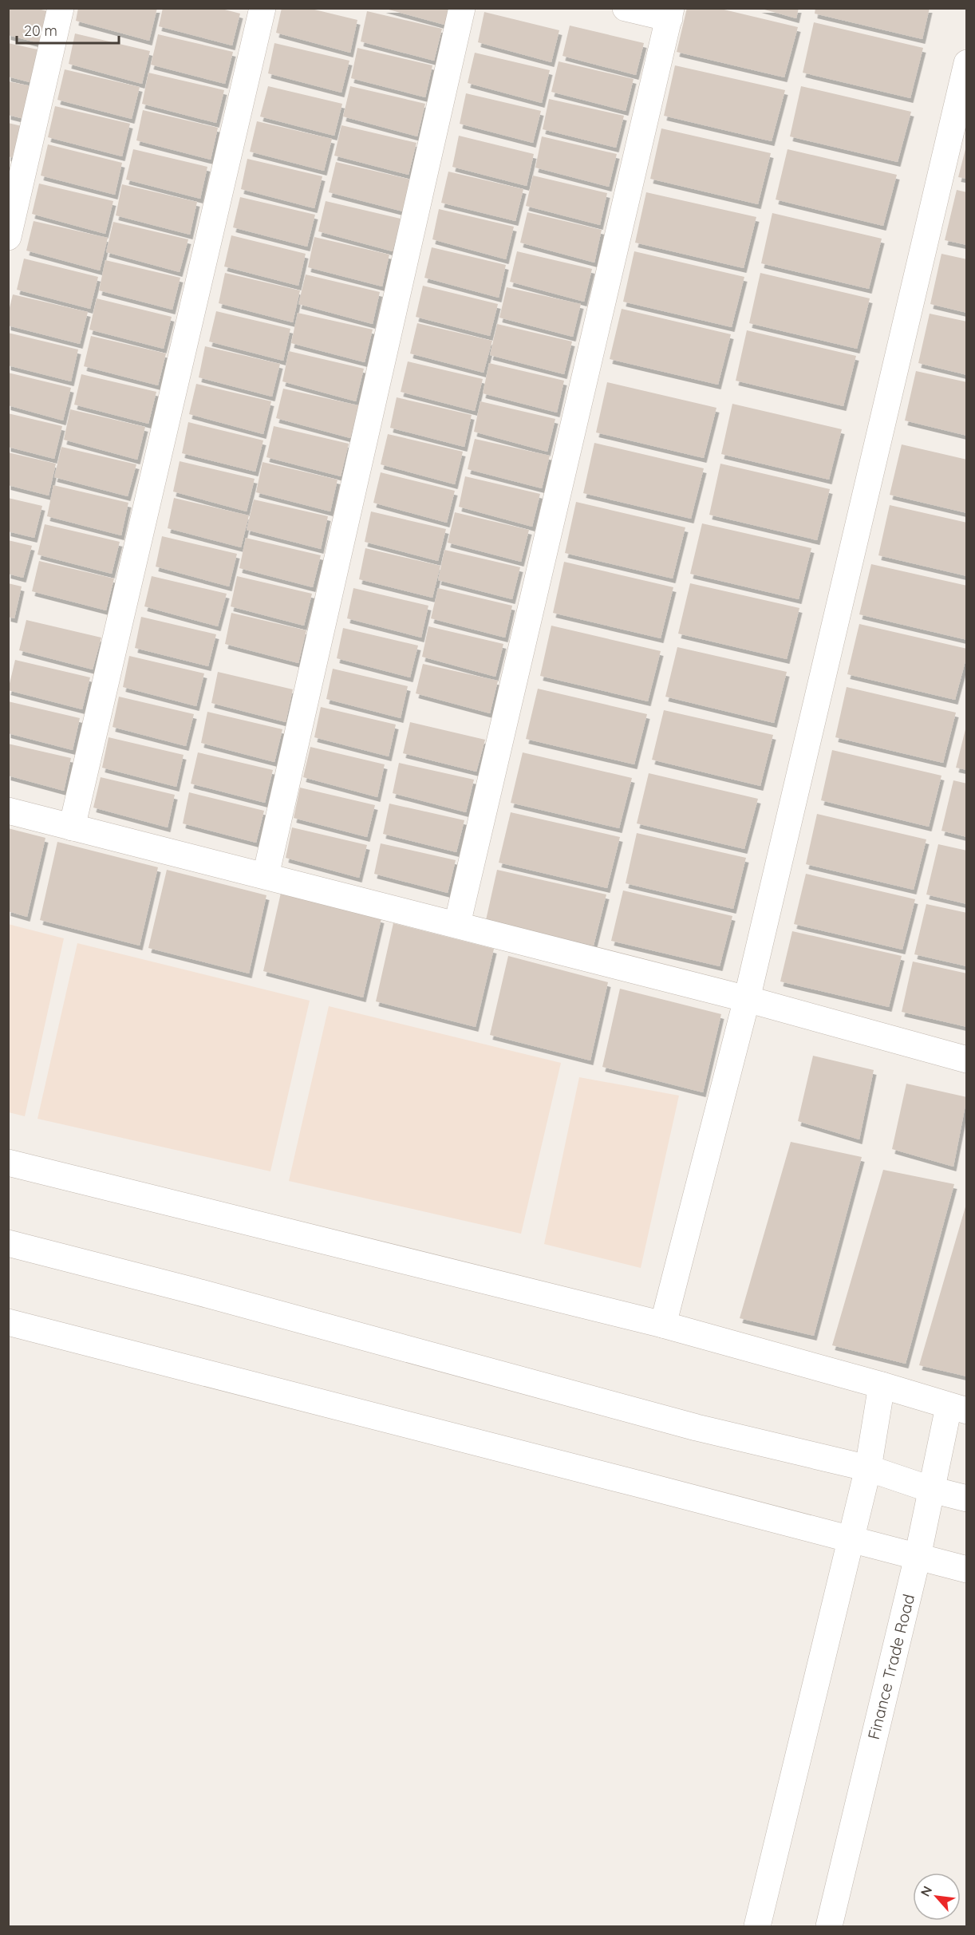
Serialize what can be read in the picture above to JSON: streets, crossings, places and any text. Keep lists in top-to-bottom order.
{
  "streets": {
    "street": ["Finance Trade Road"]
  },
  "scale_bar": "20 m",
  "north": "top left"
}
